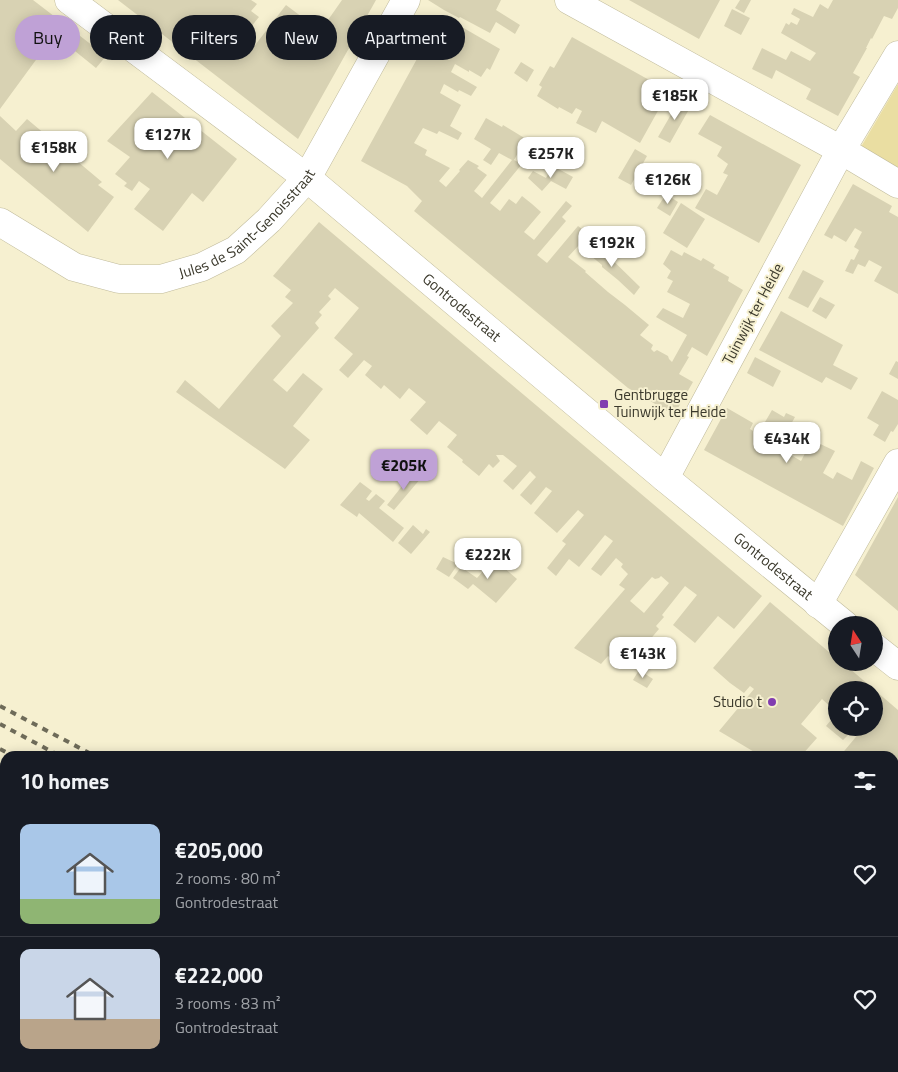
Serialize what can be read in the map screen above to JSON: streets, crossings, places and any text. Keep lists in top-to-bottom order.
{
  "streets": {
    "street": ["Jules de Saint-Genoisstraat", "Gontrodestraat", "Tuinwijk ter Heide"]
  },
  "crossings": [
    ["Jules de Saint-Genoisstraat", "Gontrodestraat"],
    ["Gontrodestraat", "Tuinwijk ter Heide"]
  ],
  "places": {
    "transit": ["Gentbrugge Tuinwijk ter Heide"],
    "other": ["Studio t"]
  },
  "north": "top",
  "page": {
    "chip": [
      "Buy",
      "Rent",
      "Filters",
      "New",
      "Apartment"
    ],
    "price": [
      "€185K",
      "€127K",
      "€158K",
      "€257K",
      "€126K",
      "€192K",
      "€434K",
      "€205K",
      "€222K",
      "€143K"
    ],
    "heading": "10 homes",
    "list": [
      {
        "name": "€205,000",
        "note": "2 rooms · 80 m² · Gontrodestraat"
      },
      {
        "name": "€222,000",
        "note": "3 rooms · 83 m² · Gontrodestraat"
      }
    ]
  }
}
